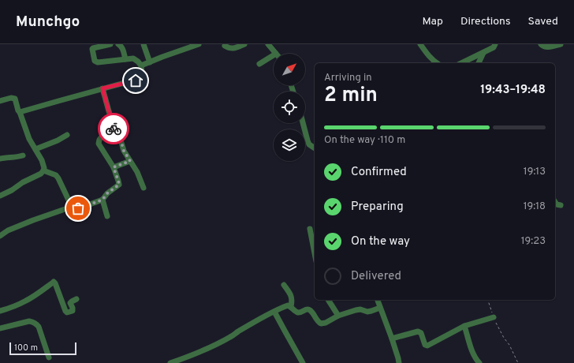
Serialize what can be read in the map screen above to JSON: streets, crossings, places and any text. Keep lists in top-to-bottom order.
{
  "scale_bar": "100 m",
  "north": "top right",
  "page": {
    "header": "Munchgo",
    "nav": ["Map", "Directions", "Saved"],
    "heading": ["2 min", "Arriving in", "19:43–19:48"],
    "bar": "On the way · 110 m",
    "list": [
      ["Confirmed", "19:13"],
      ["Preparing", "19:18"],
      ["On the way", "19:23"],
      "Delivered"
    ],
    "scale": "100 m"
  }
}
